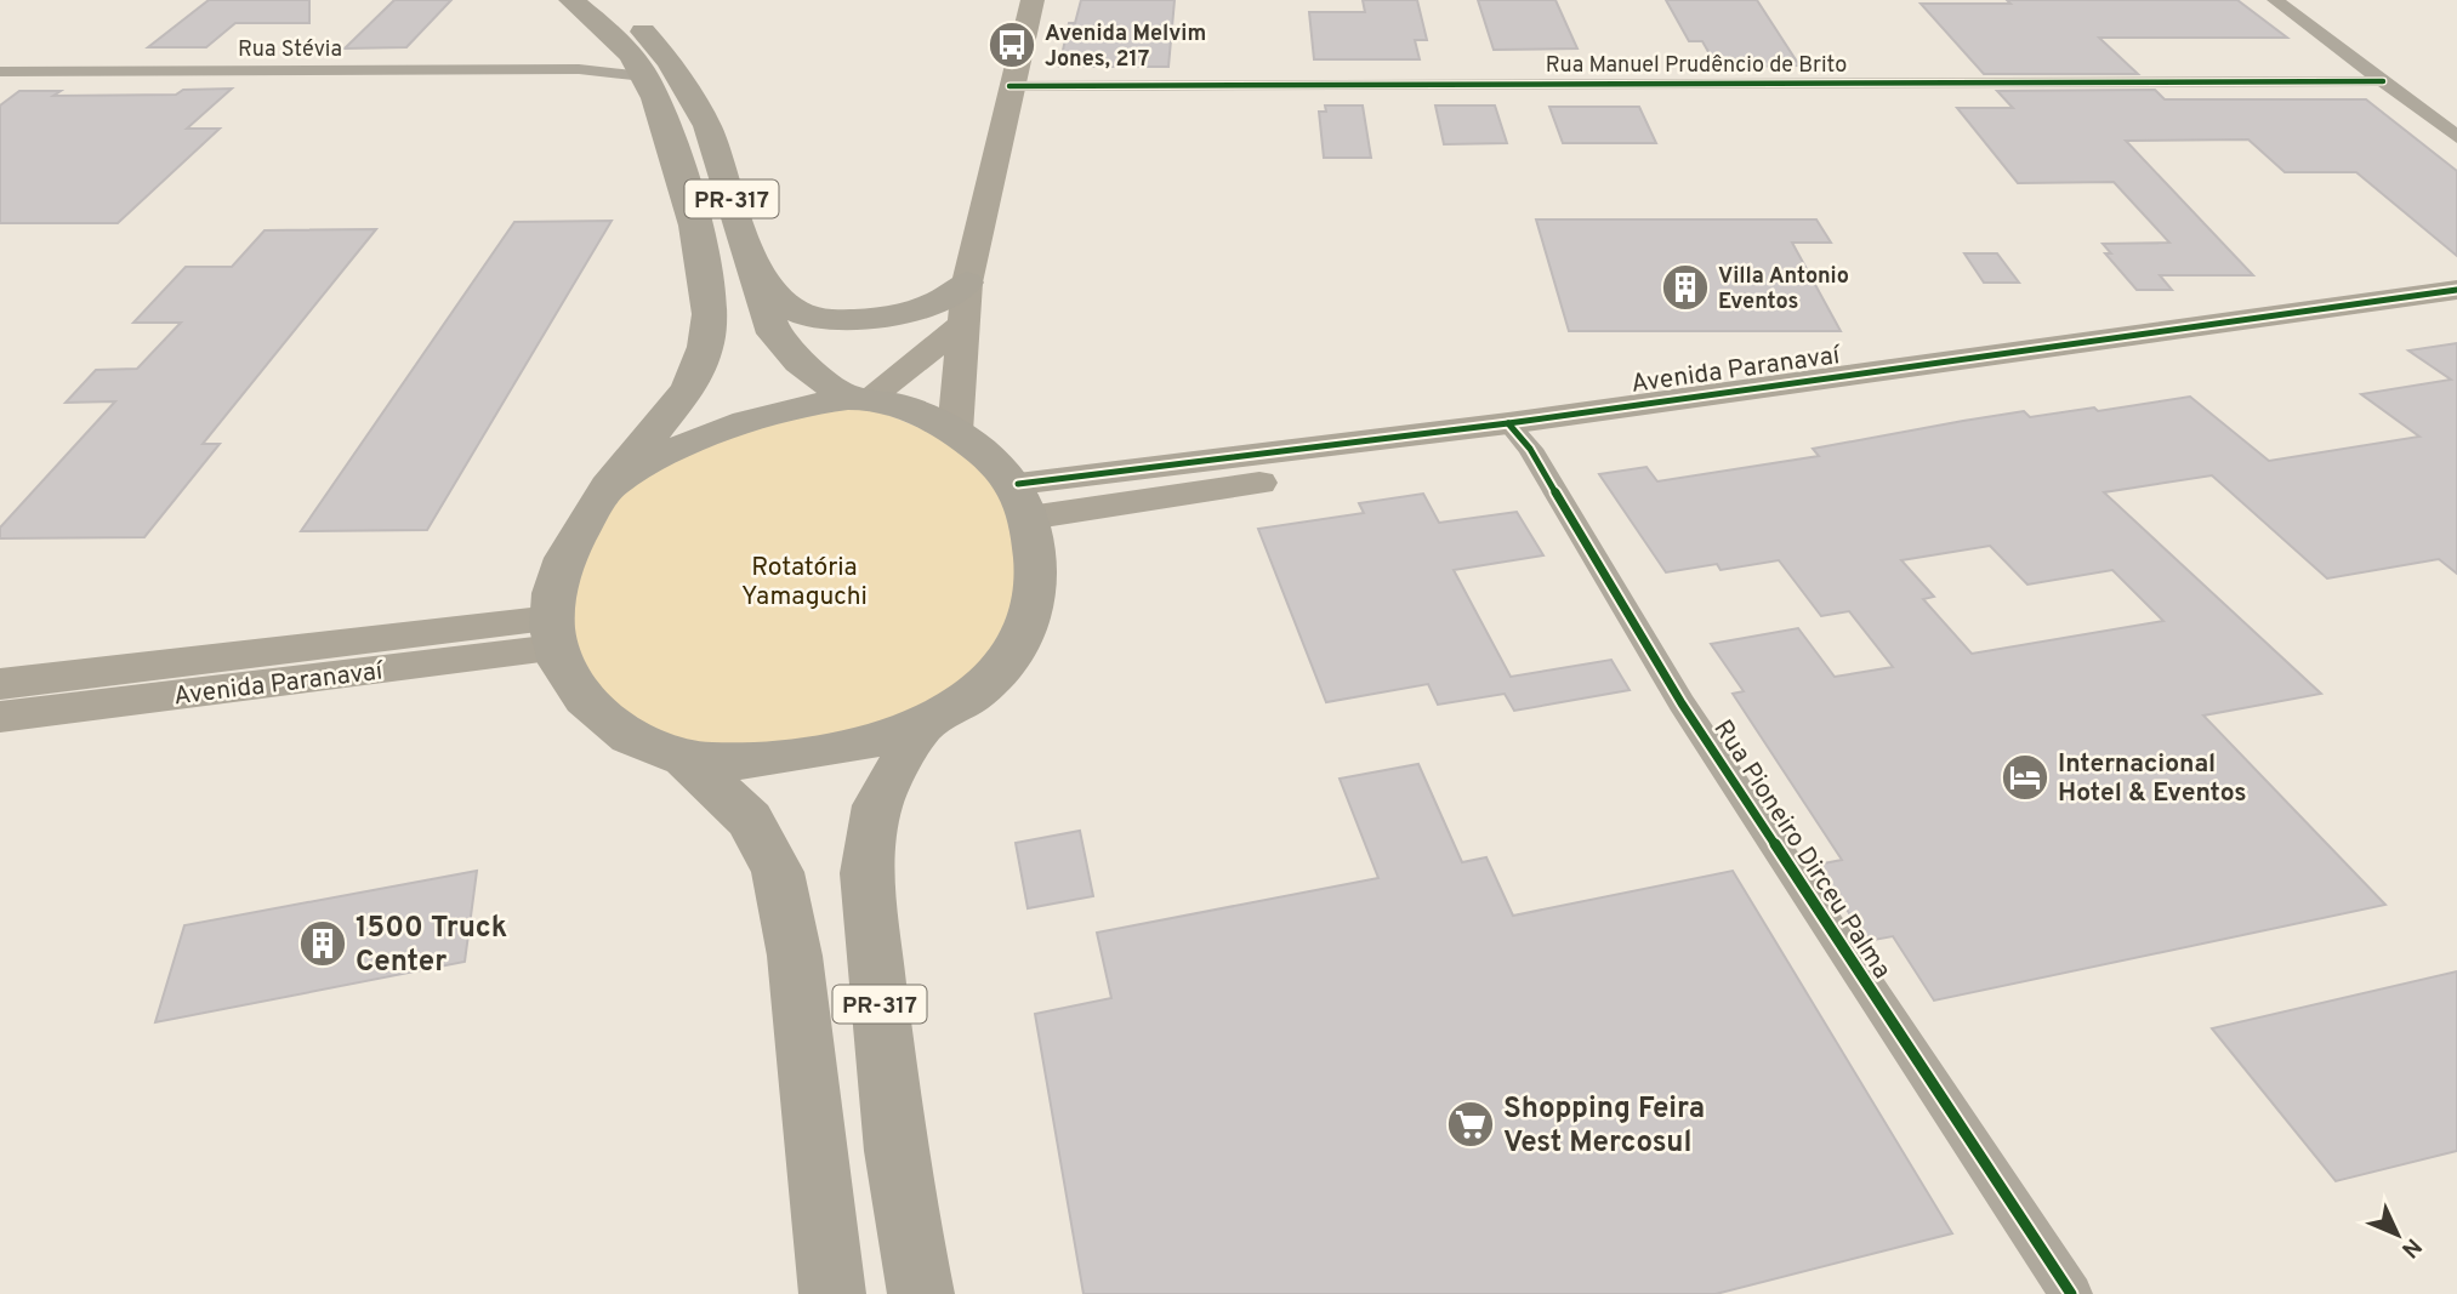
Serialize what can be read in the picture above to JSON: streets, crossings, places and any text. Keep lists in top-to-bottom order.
{
  "streets": {
    "highway": ["PR-317"],
    "street": [
      "Rua Stévia",
      "Rua Manuel Prudêncio de Brito",
      "Avenida Paranavaí",
      "Rua Pioneiro Dirceu Palma"
    ]
  },
  "crossings": [
    ["Rua Stévia", "PR-317"],
    ["Avenida Paranavaí", "Rua Pioneiro Dirceu Palma"]
  ],
  "parks": ["Rotatória Yamaguchi"],
  "places": {
    "bus stop": ["Avenida Melvim Jones, 217"],
    "building": ["Villa Antonio Eventos", "1500 Truck Center"],
    "hotel": ["Internacional Hotel & Eventos"],
    "supermarket": ["Shopping Feira Vest Mercosul"]
  },
  "north": "bottom right"
}
